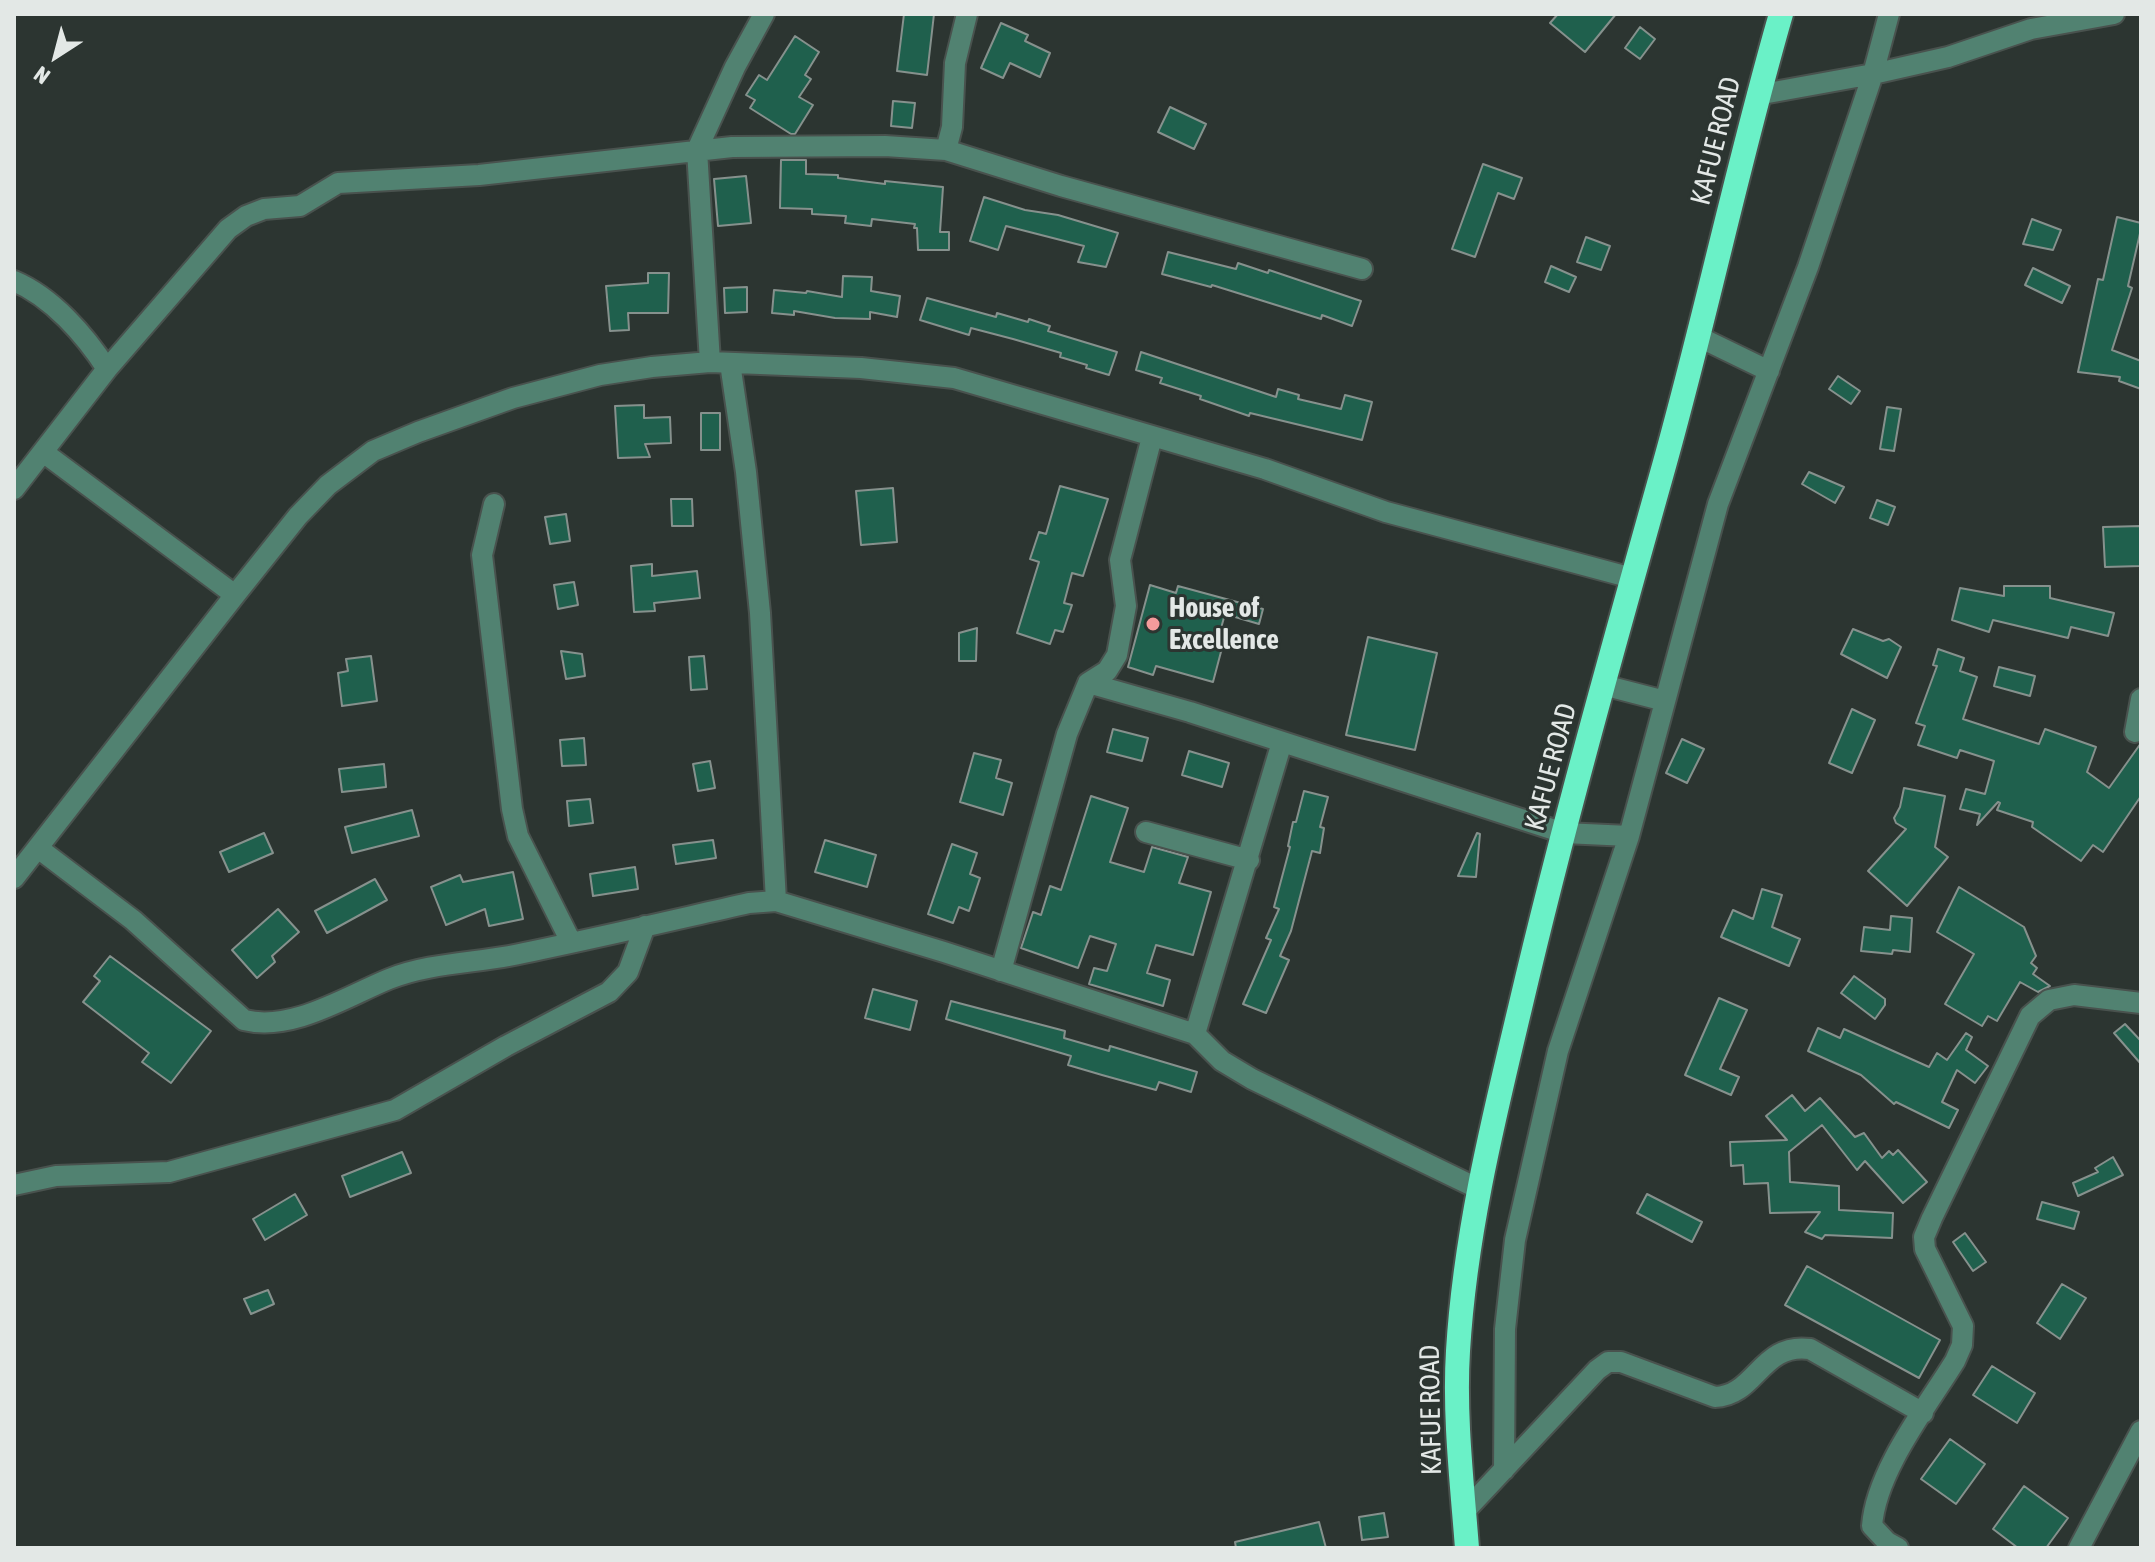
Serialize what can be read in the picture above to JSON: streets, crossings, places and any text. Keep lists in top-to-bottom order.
{
  "streets": {
    "highway": ["KAFUE ROAD"]
  },
  "places": ["House of Excellence"],
  "north": "bottom left"
}
